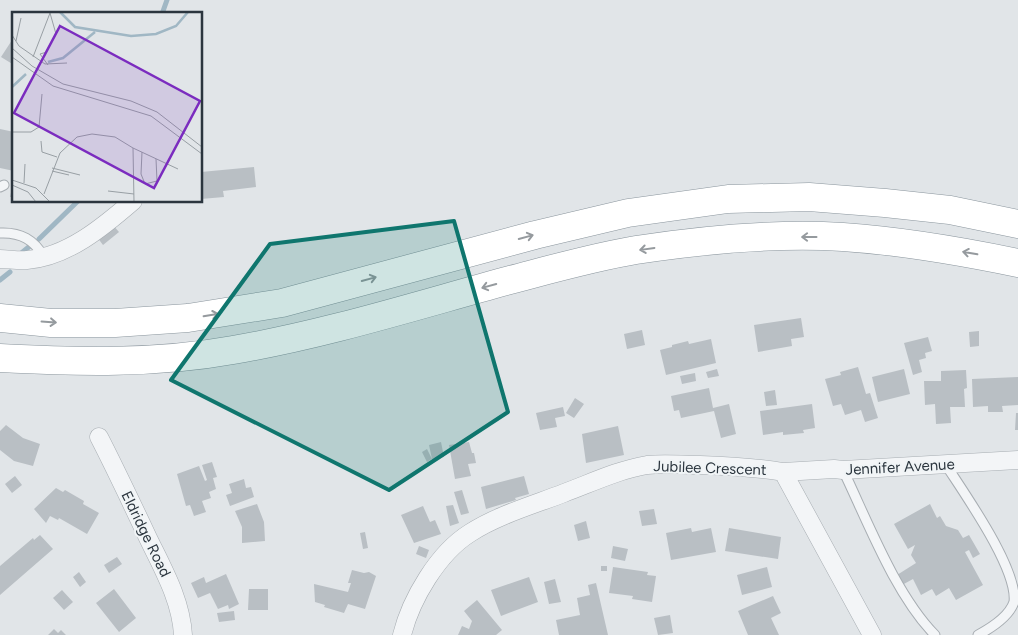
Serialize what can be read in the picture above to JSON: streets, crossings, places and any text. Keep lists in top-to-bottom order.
{
  "streets": {
    "street": ["Jennifer Avenue", "Jubilee Crescent", "Eldridge Road"]
  },
  "crossings": [
    ["Jennifer Avenue", "Jubilee Crescent"]
  ]
}
